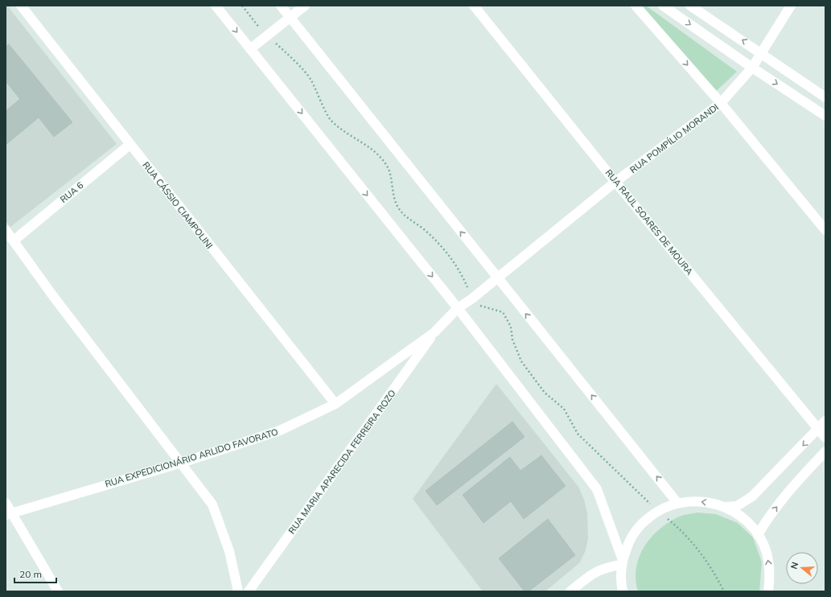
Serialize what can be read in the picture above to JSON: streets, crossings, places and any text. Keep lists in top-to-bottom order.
{
  "streets": {
    "street": [
      "RUA POMPÍLIO MORANDI",
      "RUA 6",
      "RUA CÁSSIO CIAMPOLINI",
      "RUA RAUL SOARES DE MOURA",
      "RUA EXPEDICIONÁRIO ARLIDO FAVORATO",
      "RUA MARIA APARECIDA FERREIRA ROZO"
    ]
  },
  "crossings": [
    ["RUA POMPÍLIO MORANDI", "RUA RAUL SOARES DE MOURA"],
    ["RUA POMPÍLIO MORANDI", "RUA EXPEDICIONÁRIO ARLIDO FAVORATO"],
    ["RUA 6", "RUA CÁSSIO CIAMPOLINI"],
    ["RUA CÁSSIO CIAMPOLINI", "RUA EXPEDICIONÁRIO ARLIDO FAVORATO"],
    ["RUA EXPEDICIONÁRIO ARLIDO FAVORATO", "RUA MARIA APARECIDA FERREIRA ROZO"]
  ],
  "scale_bar": "20 m",
  "north": "left"
}
